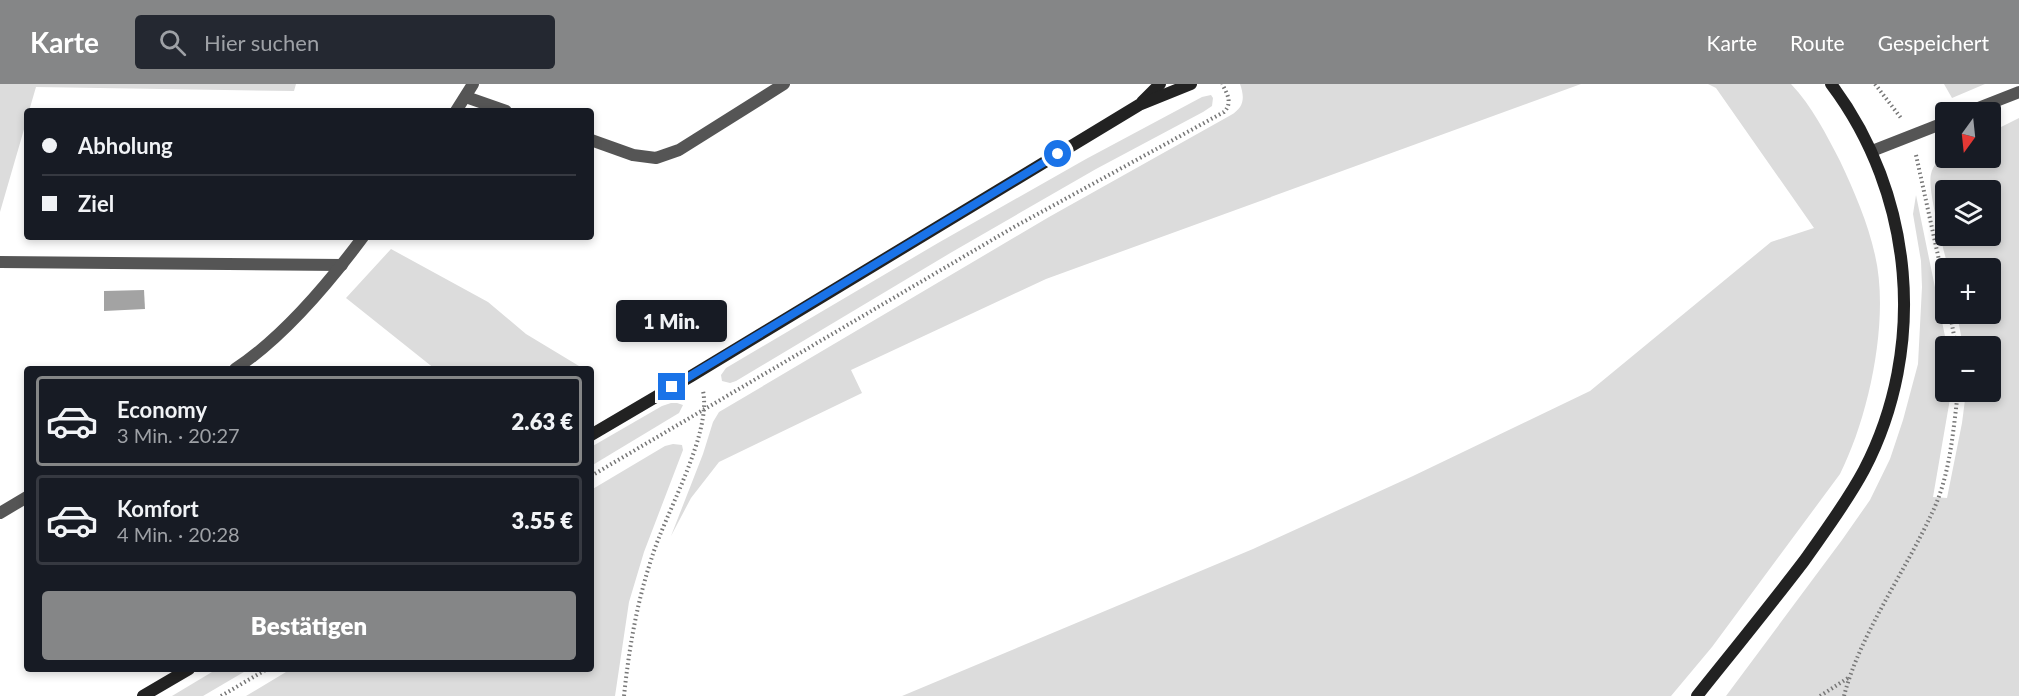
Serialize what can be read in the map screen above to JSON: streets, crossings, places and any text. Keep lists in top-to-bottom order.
{
  "north": "bottom",
  "page": {
    "header": "Karte",
    "search": "Hier suchen",
    "nav": ["Karte", "Route", "Gespeichert"],
    "map_buttons": ["+", "−"],
    "banner": ["Abholung", "Ziel"],
    "bubble": "1 Min.",
    "list": [
      {
        "name": "Economy",
        "note": "3 Min. · 20:27",
        "value": "2.63 €"
      },
      {
        "name": "Komfort",
        "note": "4 Min. · 20:28",
        "value": "3.55 €"
      }
    ],
    "buttons": "Bestätigen"
  }
}
